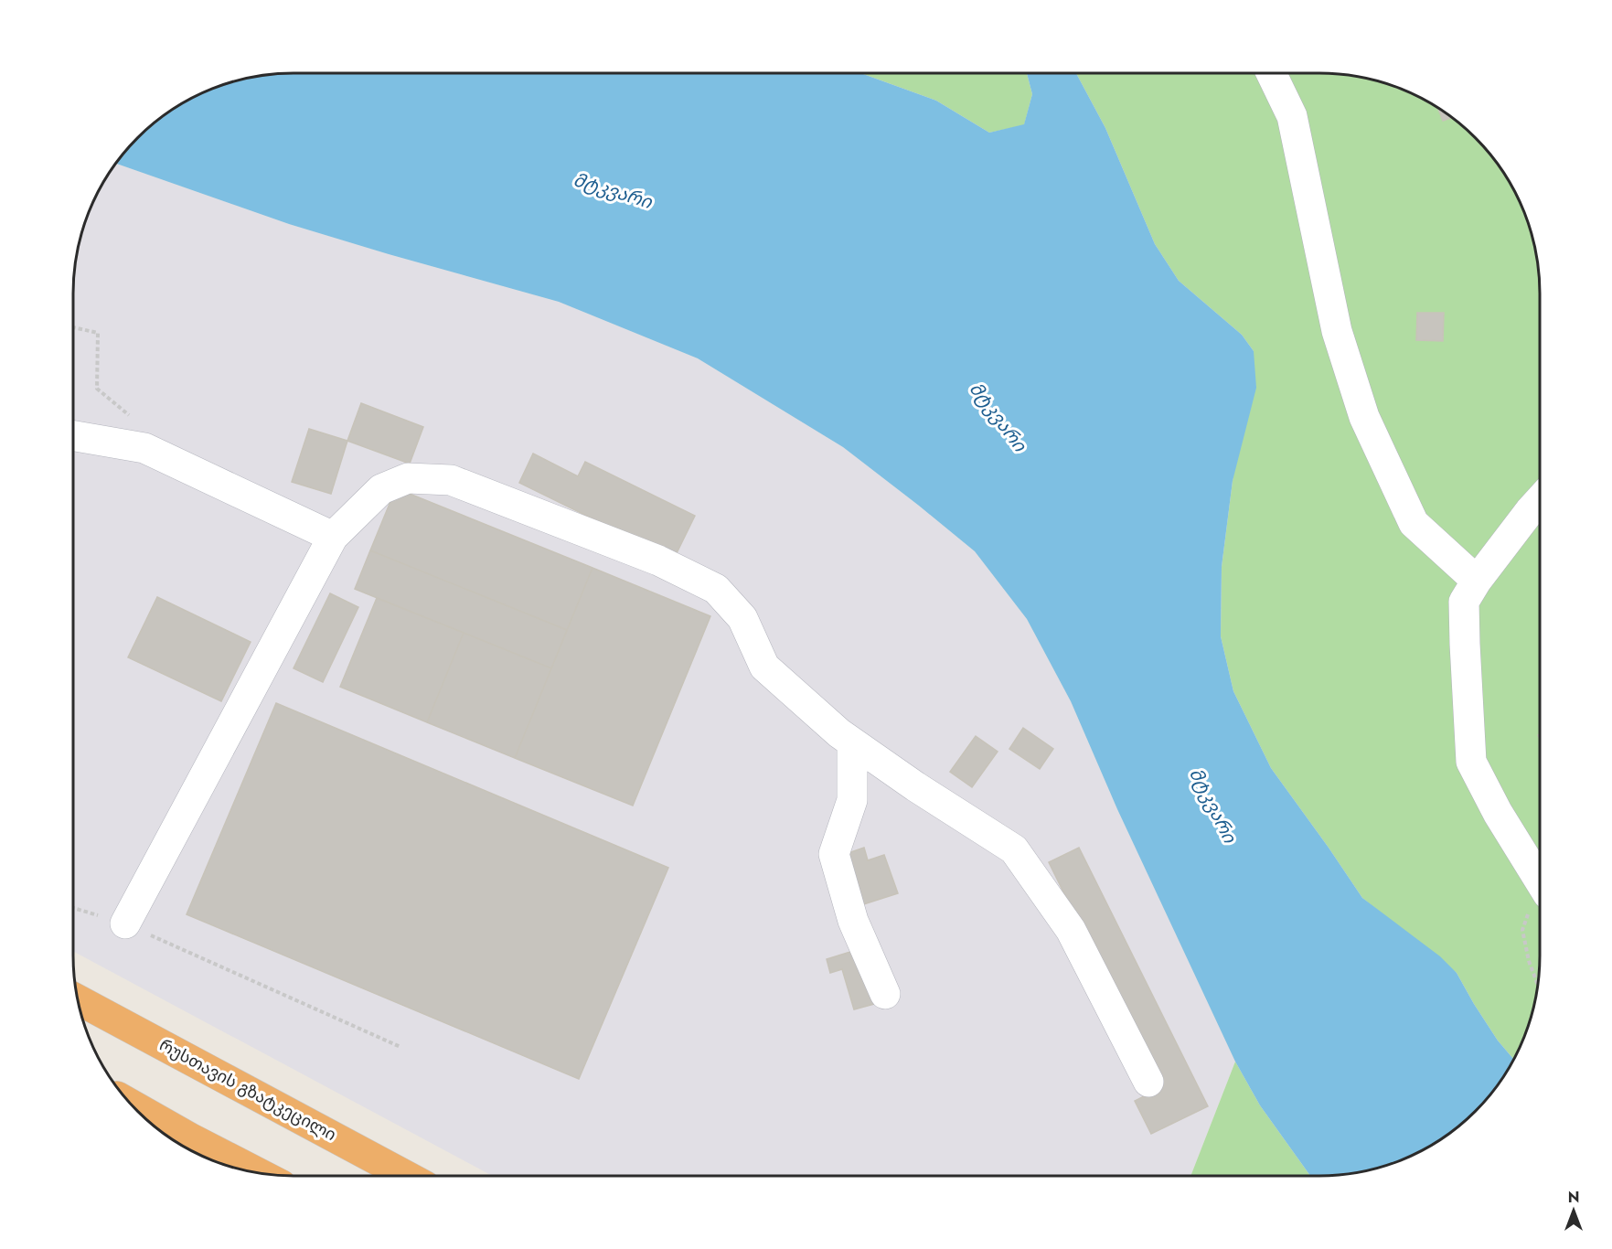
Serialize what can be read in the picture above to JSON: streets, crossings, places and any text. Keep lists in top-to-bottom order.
{
  "streets": {
    "highway": ["რუსთავის გზატკეცილი"]
  },
  "water": ["მტკვარი"],
  "north": "top"
}
